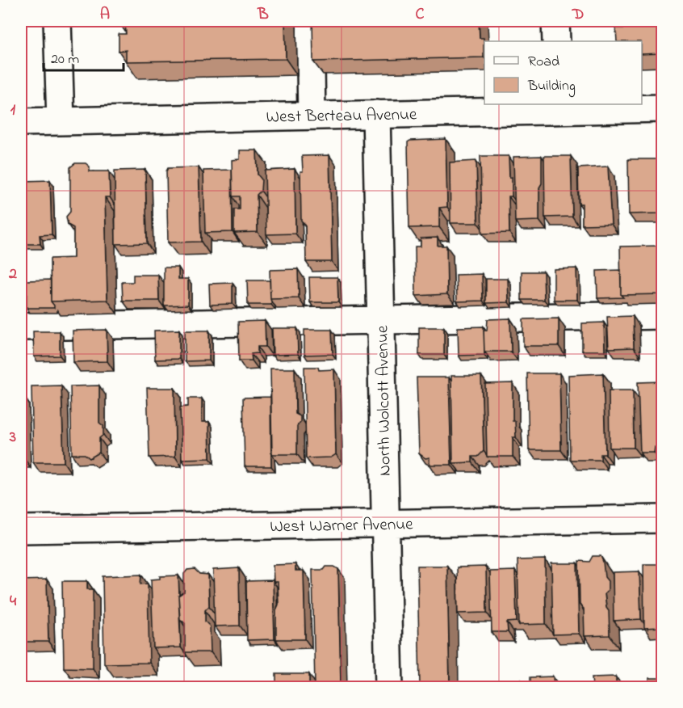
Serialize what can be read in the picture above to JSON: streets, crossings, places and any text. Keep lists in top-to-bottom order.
{
  "streets": {
    "street": ["West Berteau Avenue", "North Wolcott Avenue", "West Warner Avenue"]
  },
  "crossings": [
    ["West Berteau Avenue", "North Wolcott Avenue"],
    ["North Wolcott Avenue", "West Warner Avenue"]
  ],
  "legend": ["Road", "Building"],
  "scale_bar": "20 m",
  "grid": {
    "columns": [
      "A",
      "B",
      "C",
      "D"
    ],
    "rows": [
      "1",
      "2",
      "3",
      "4"
    ]
  }
}
